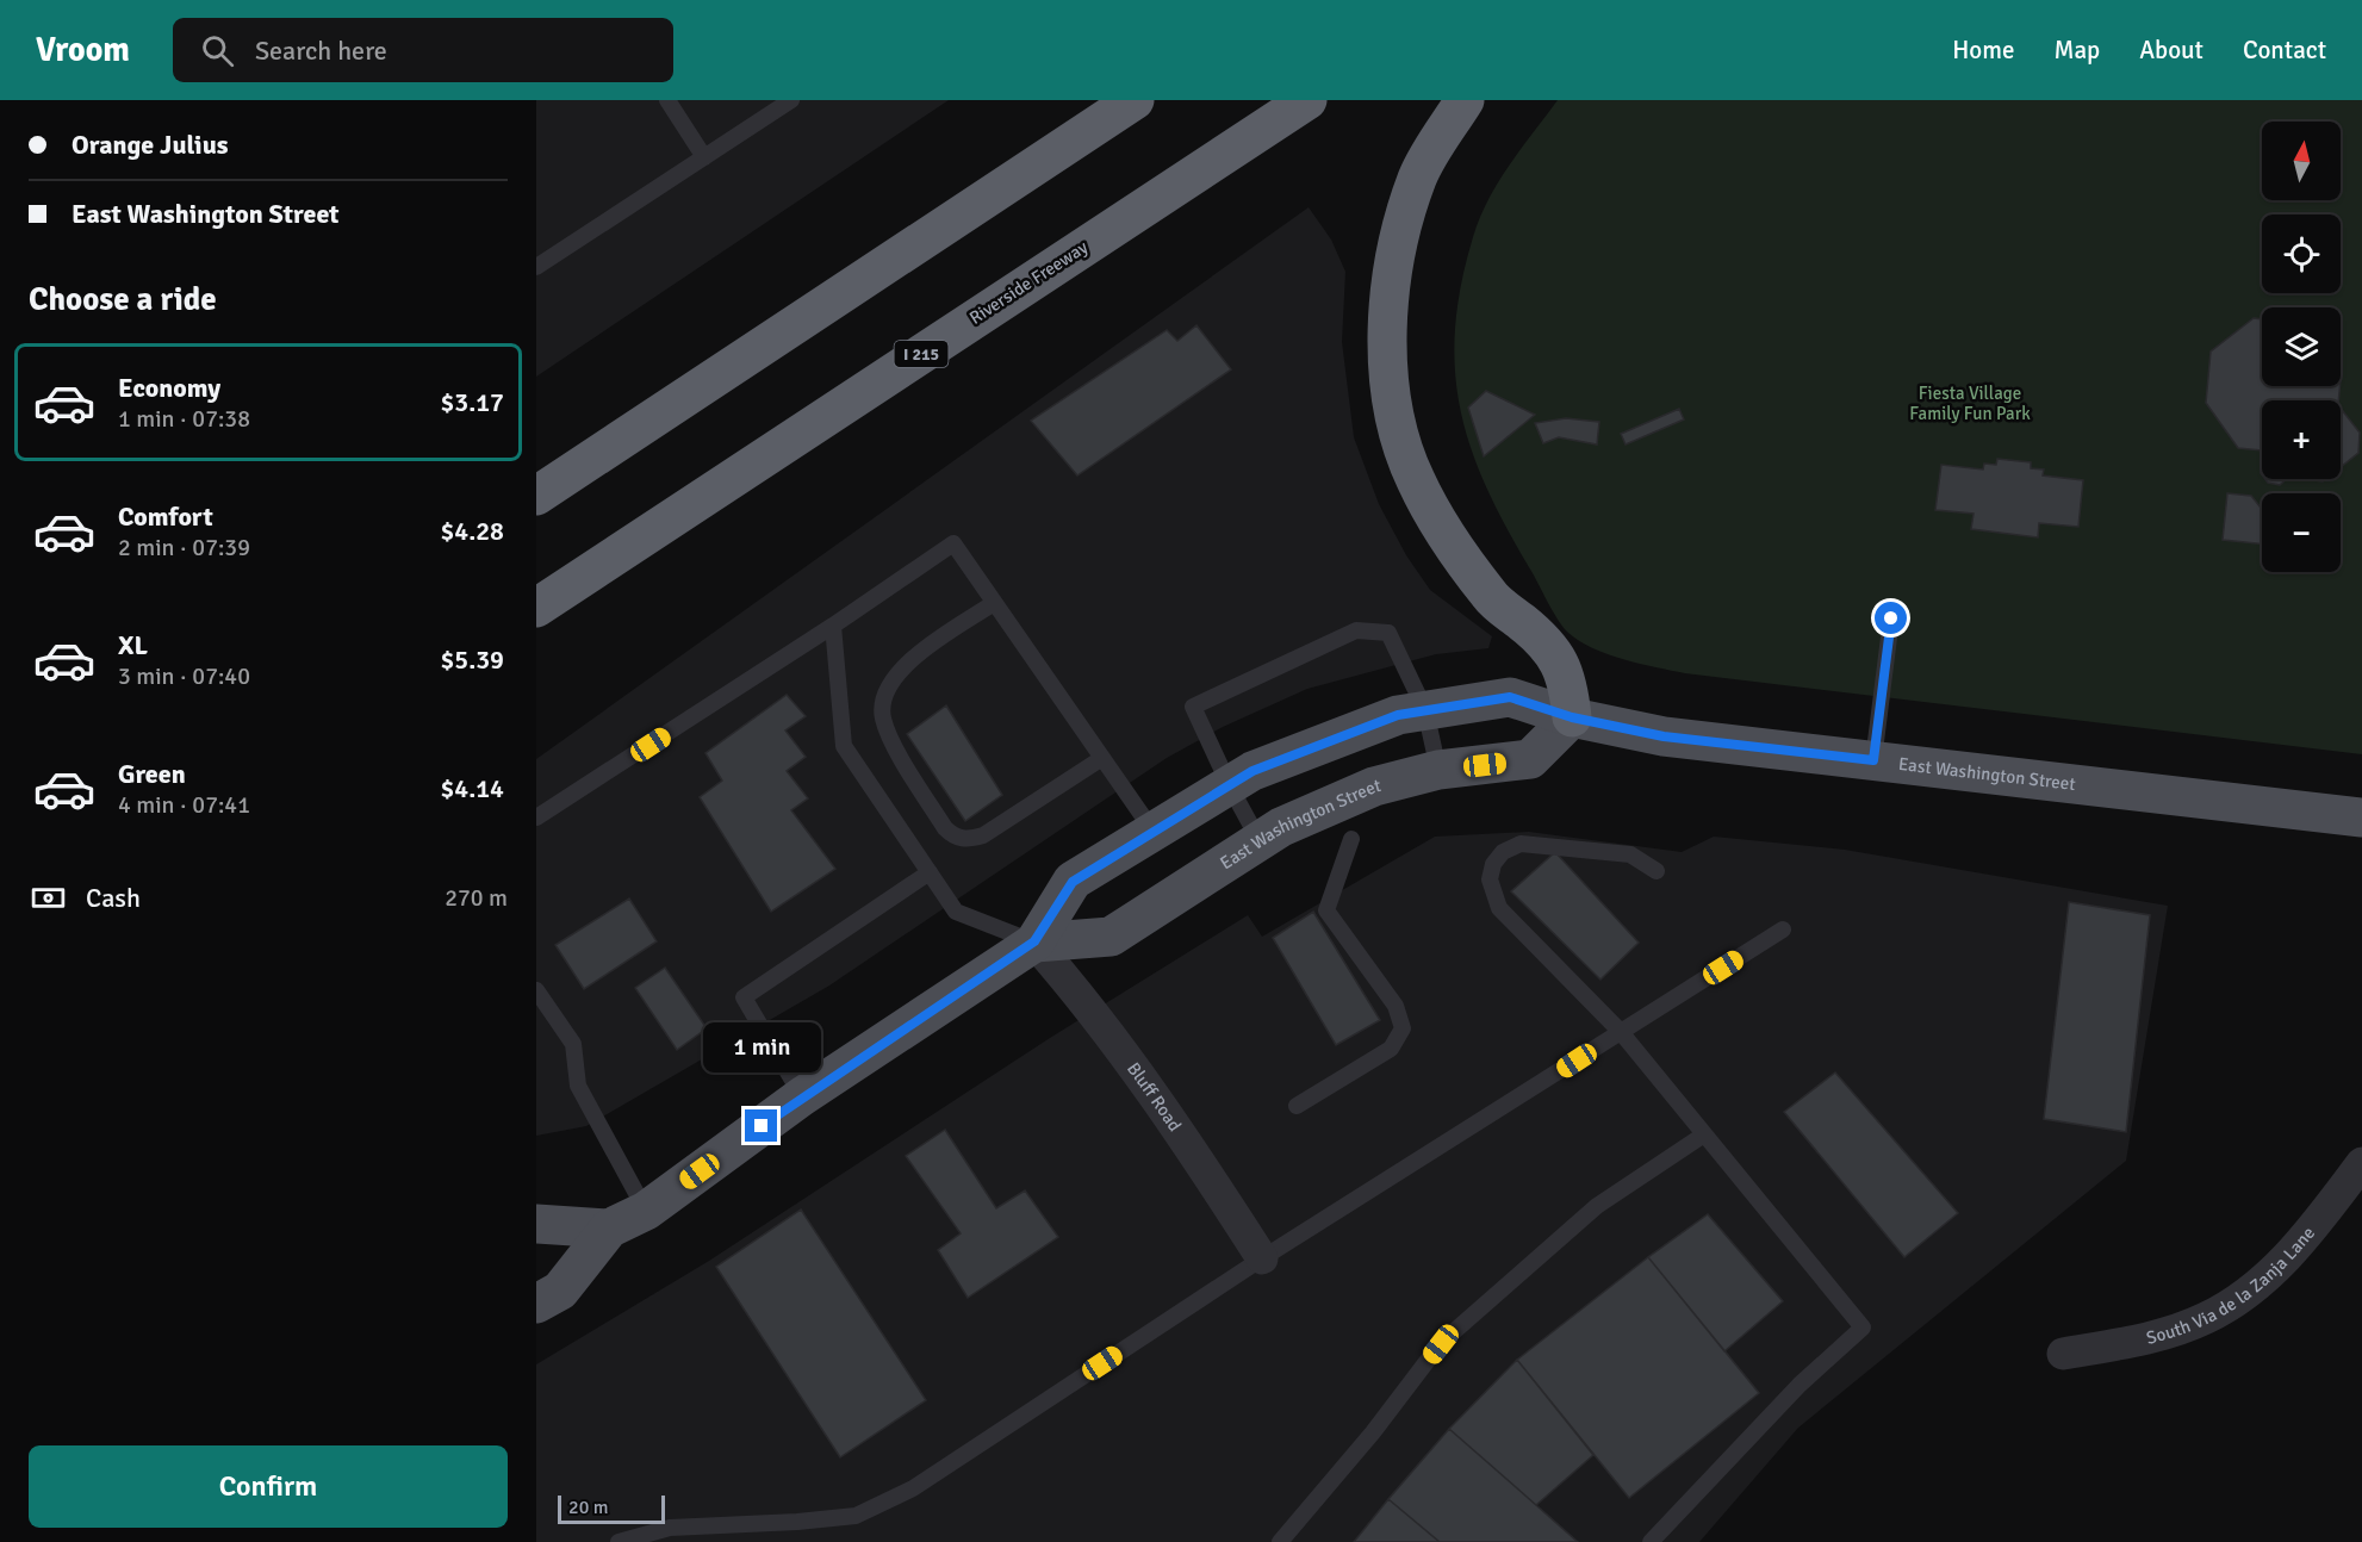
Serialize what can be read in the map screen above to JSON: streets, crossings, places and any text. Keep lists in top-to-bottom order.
{
  "streets": {
    "highway": ["Riverside Freeway", "I 215"],
    "main road": ["East Washington Street"],
    "street": ["Bluff Road", "South Via de la Zanja Lane"]
  },
  "crossings": [
    ["East Washington Street", "Bluff Road"]
  ],
  "parks": ["Fiesta Village Family Fun Park"],
  "scale_bar": "20 m",
  "north": "top",
  "page": {
    "header": "Vroom",
    "search": "Search here",
    "nav": [
      "Home",
      "Map",
      "About",
      "Contact"
    ],
    "banner": ["Orange Julius", "East Washington Street"],
    "map_buttons": ["+", "−"],
    "heading": "Choose a ride",
    "list": [
      {
        "name": "Economy",
        "note": "1 min · 07:38",
        "value": "$3.17"
      },
      {
        "name": "Comfort",
        "note": "2 min · 07:39",
        "value": "$4.28"
      },
      {
        "name": "XL",
        "note": "3 min · 07:40",
        "value": "$5.39"
      },
      {
        "name": "Green",
        "note": "4 min · 07:41",
        "value": "$4.14"
      }
    ],
    "pay": ["Cash", "270 m"],
    "bubble": "1 min",
    "buttons": "Confirm",
    "scale": "20 m"
  }
}
